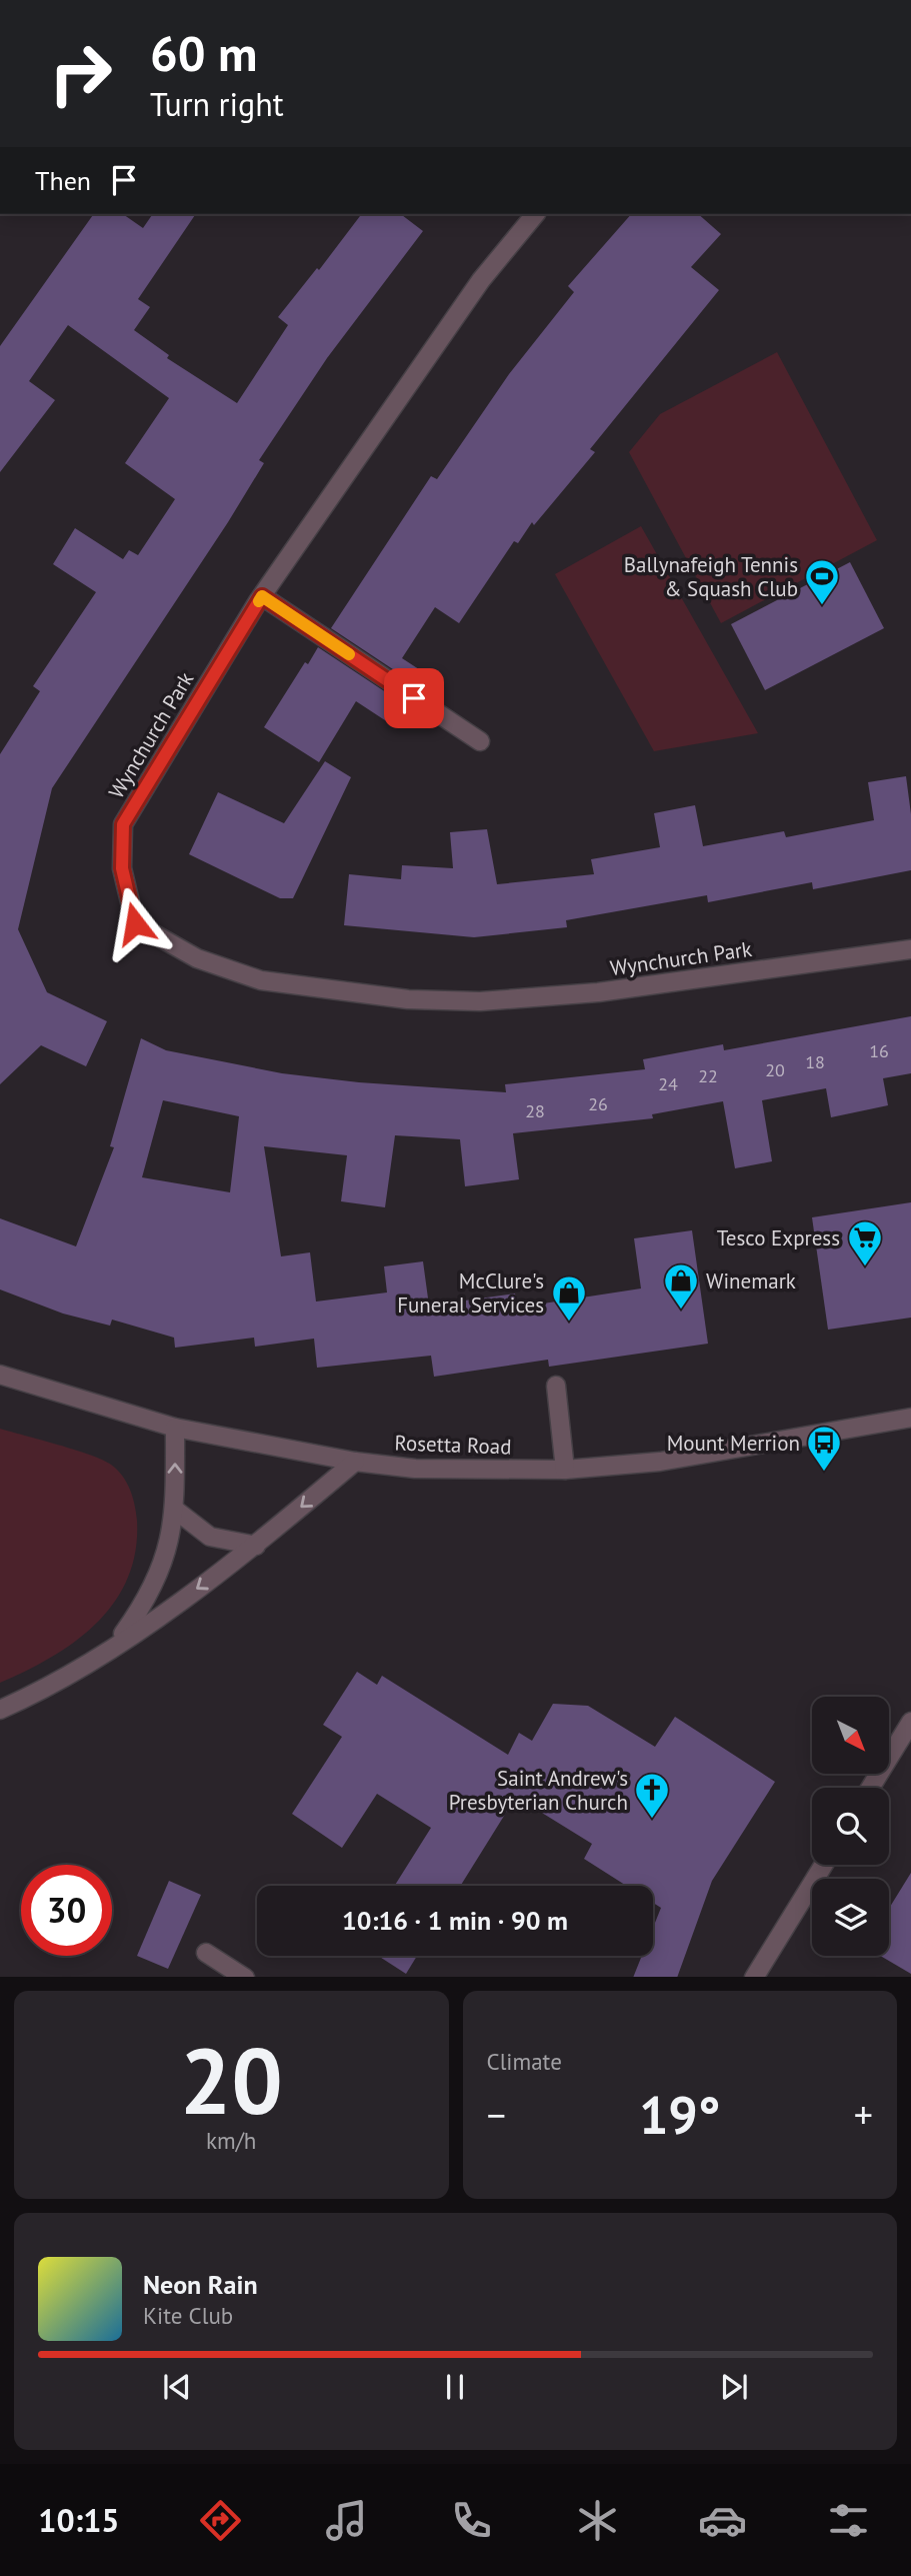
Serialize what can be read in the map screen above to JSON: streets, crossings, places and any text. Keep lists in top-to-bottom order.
{
  "streets": {
    "street": ["Wynchurch Park", "Rosetta Road"]
  },
  "places": {
    "sports": ["Ballynafeigh Tennis & Squash Club"],
    "supermarket": ["Tesco Express"],
    "shop": ["Winemark", "McClure's Funeral Services"],
    "bus stop": ["Mount Merrion"],
    "church": ["Saint Andrew's Presbyterian Church"]
  },
  "house_numbers": [
    "16",
    "18",
    "20",
    "22",
    "24",
    "26",
    "28"
  ],
  "north": "bottom right",
  "page": {
    "turn": ["60 m", "Turn right"],
    "then": "Then",
    "limit": "30",
    "trip": "10:16 · 1 min · 90 m",
    "tile": [
      ["20", "km/h"],
      "Climate"
    ],
    "heat": ["−", "19°", "+"],
    "song": ["Neon Rain", "Kite Club"],
    "tabs": "10:15"
  }
}
